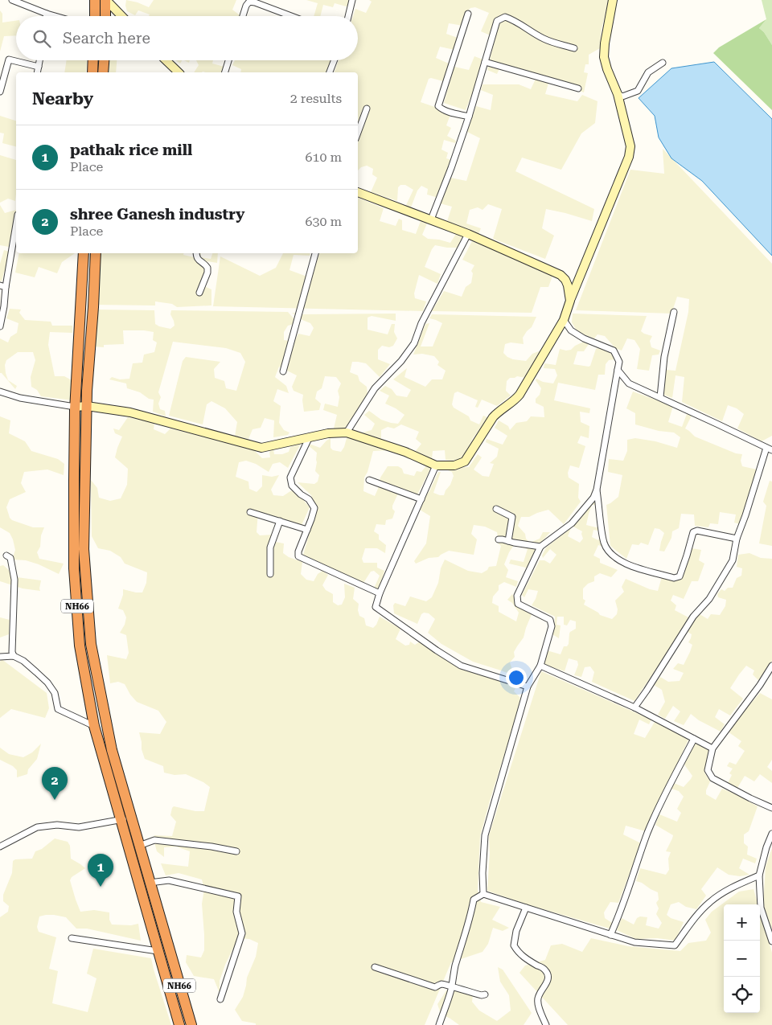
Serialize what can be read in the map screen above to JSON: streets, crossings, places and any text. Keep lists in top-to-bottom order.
{
  "streets": {
    "highway": ["NH66"]
  },
  "page": {
    "search": "Search here",
    "heading": ["Nearby", "2 results"],
    "list": [
      {
        "mark": "1",
        "name": "pathak rice mill",
        "note": "Place",
        "value": "610 m"
      },
      {
        "mark": "2",
        "name": "shree Ganesh industry",
        "note": "Place",
        "value": "630 m"
      }
    ],
    "pins": ["2", "1"],
    "map_buttons": ["+", "−"]
  }
}
